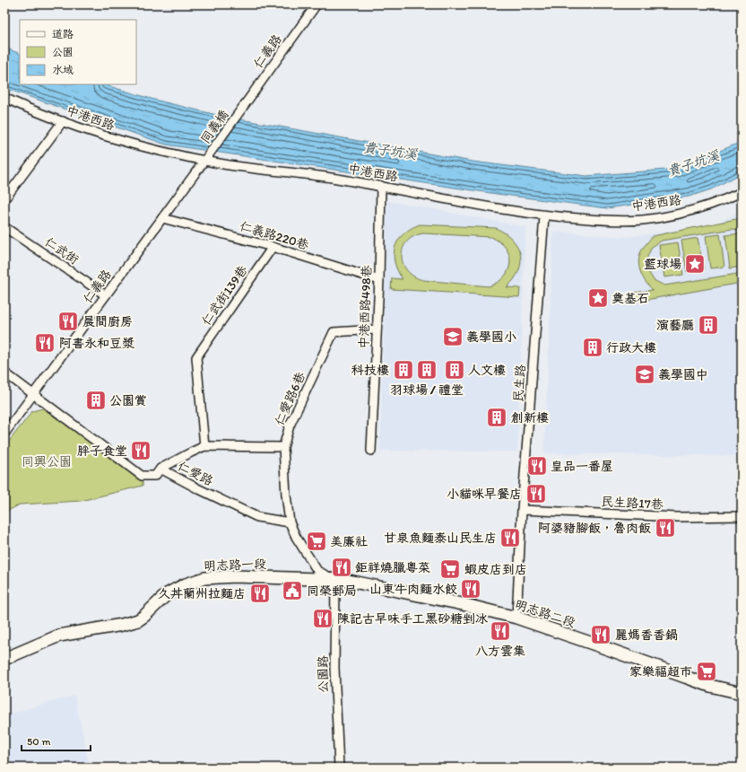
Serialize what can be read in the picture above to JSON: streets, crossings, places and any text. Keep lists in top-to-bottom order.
{
  "streets": {
    "main road": ["明志路一段", "明志路二段"],
    "street": [
      "仁義路",
      "中港西路",
      "同義橋",
      "仁義路220巷",
      "仁武街",
      "仁武街139巷",
      "中港西路498巷",
      "民生路",
      "仁愛路6巷",
      "仁愛路",
      "民生路17巷",
      "公園路"
    ]
  },
  "crossings": [
    ["仁義路", "中港西路"],
    ["仁義路", "同義橋"],
    ["仁義路", "仁義路220巷"],
    ["仁義路", "仁武街"],
    ["仁義路", "仁愛路"],
    ["中港西路", "同義橋"],
    ["中港西路", "中港西路498巷"],
    ["中港西路", "民生路"],
    ["仁義路220巷", "仁武街139巷"],
    ["仁義路220巷", "中港西路498巷"],
    ["中港西路498巷", "仁愛路6巷"],
    ["民生路", "民生路17巷"],
    ["民生路", "明志路二段"],
    ["仁愛路6巷", "仁愛路"],
    ["明志路一段", "明志路二段"],
    ["明志路一段", "公園路"],
    ["明志路二段", "公園路"]
  ],
  "water": ["貴子坑溪"],
  "parks": ["同興公園"],
  "places": {
    "place": ["籃球場", "奠基石"],
    "restaurant": [
      "晨間廚房",
      "阿書永和豆漿",
      "胖子食堂",
      "皇品一番屋",
      "小貓咪早餐店",
      "阿婆豬腳飯，魯肉飯",
      "甘泉魚麵泰山民生店",
      "鉅祥燒臘粵菜",
      "山東牛肉麵水餃",
      "久丼蘭州拉麵店",
      "陳記古早味手工黑砂糖剉冰",
      "八方雲集",
      "麗媽香香鍋"
    ],
    "building": [
      "演藝廳",
      "行政大樓",
      "科技樓",
      "羽球場 / 禮堂",
      "人文樓",
      "公園賞",
      "創新樓"
    ],
    "school or university": ["義學國小", "義學國中"],
    "supermarket": ["美廉社", "蝦皮店到店", "家樂福超市"],
    "public building": ["同榮郵局"]
  },
  "legend": ["道路", "公園", "水域"],
  "scale_bar": "50 m"
}
